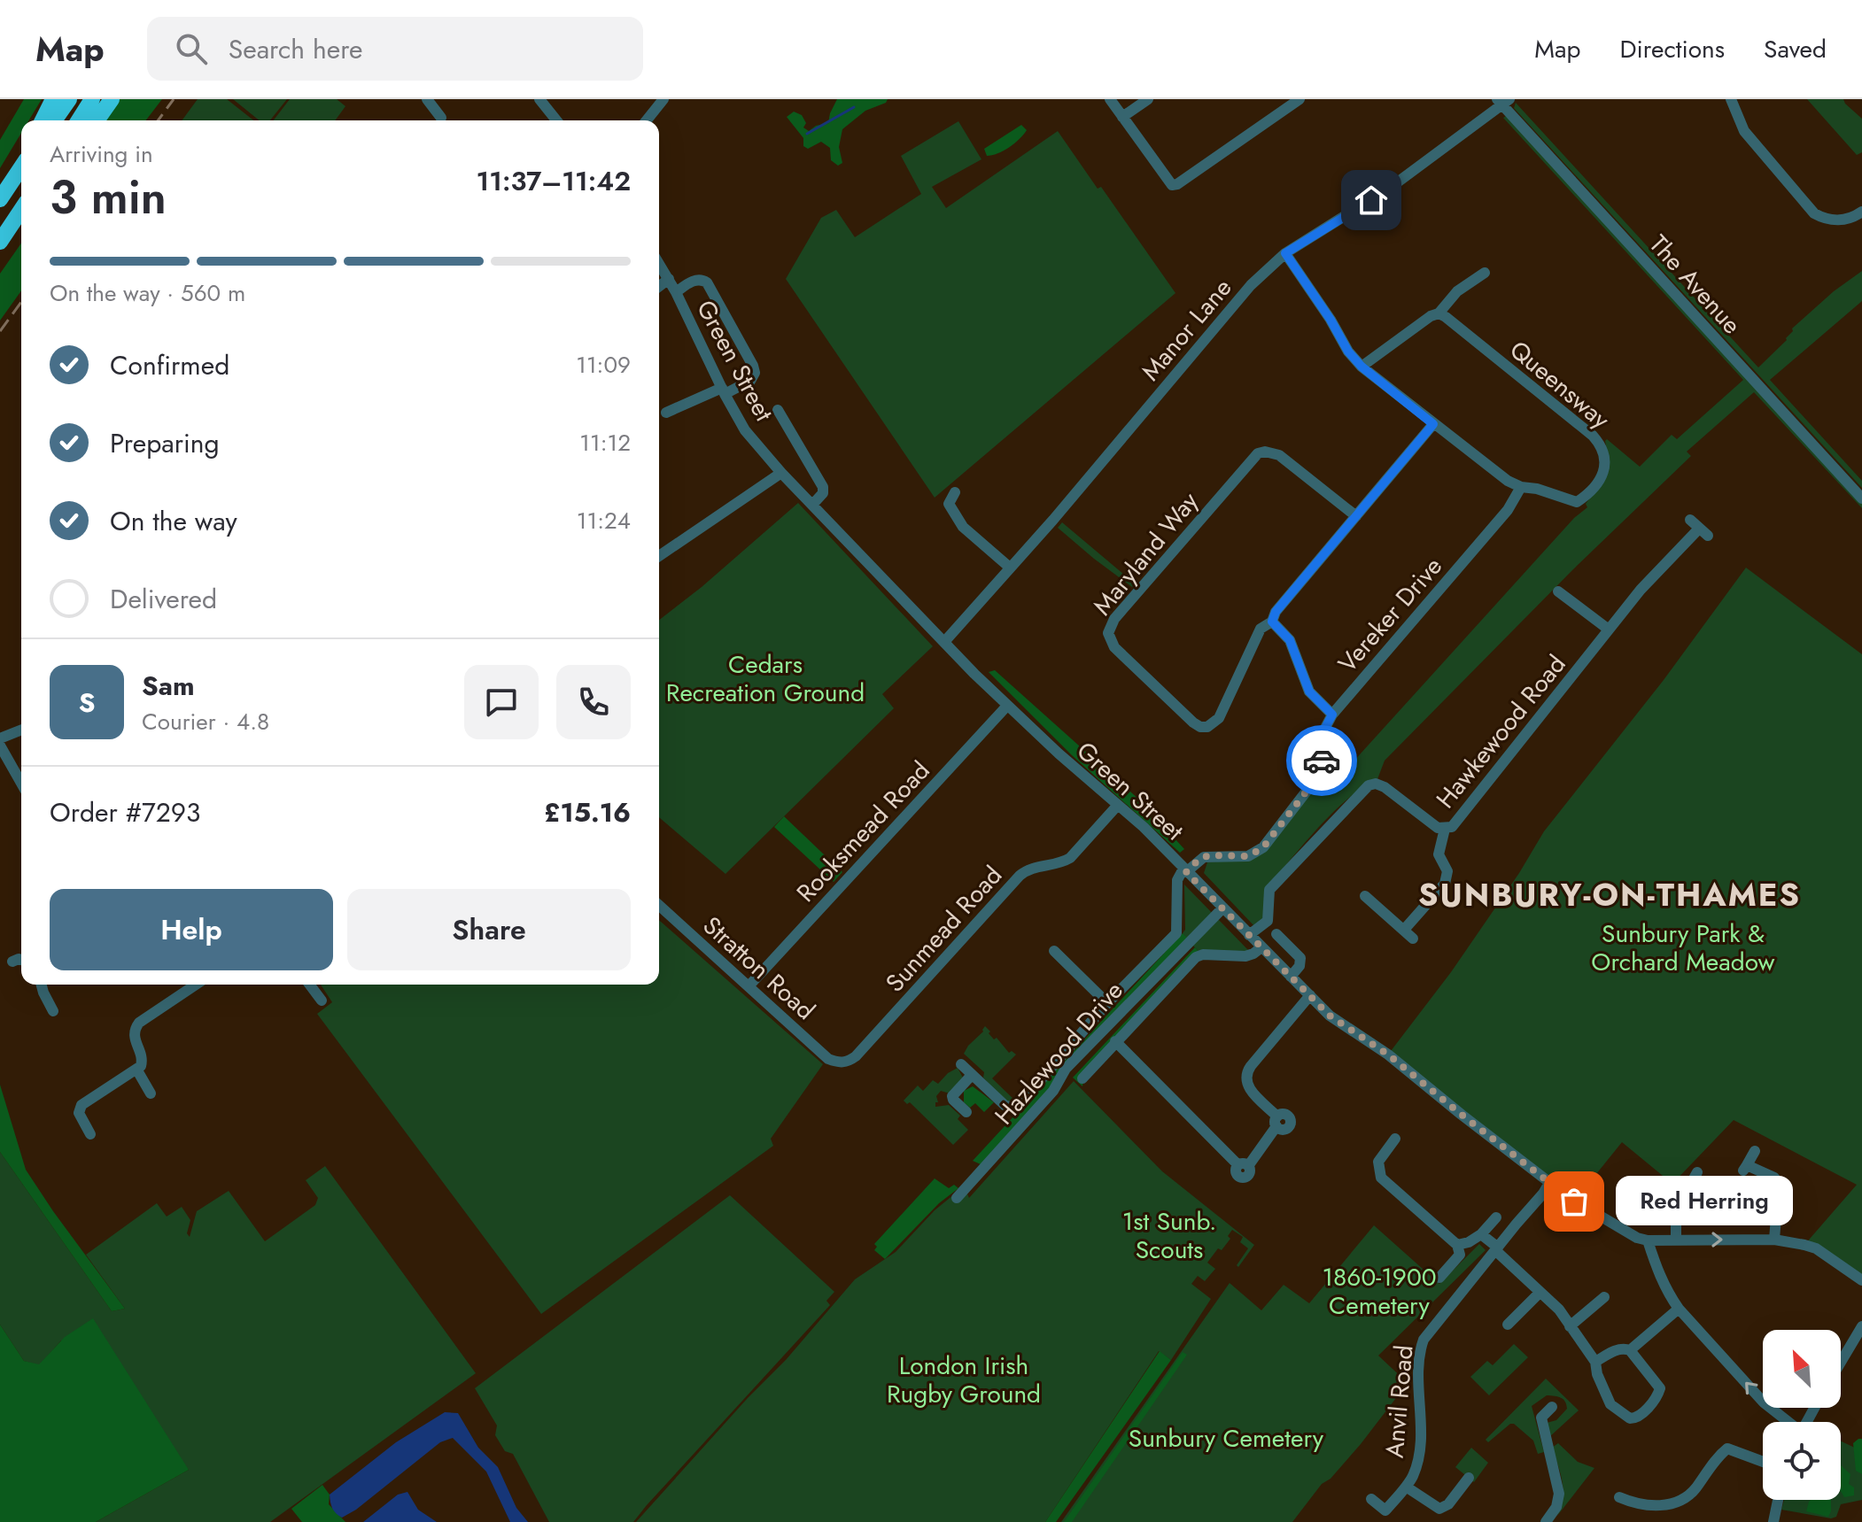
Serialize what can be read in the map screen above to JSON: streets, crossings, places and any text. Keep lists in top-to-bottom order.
{
  "streets": {
    "street": [
      "The Avenue",
      "Manor Lane",
      "Green Street",
      "Queensway",
      "Maryland Way",
      "Vereker Drive",
      "Hawkewood Road",
      "Rooksmead Road",
      "Sunmead Road",
      "Stratton Road",
      "Hazlewood Drive",
      "Anvil Road"
    ]
  },
  "crossings": [
    ["The Avenue", "Manor Lane"],
    ["Manor Lane", "Green Street"],
    ["Green Street", "Vereker Drive"],
    ["Green Street", "Hawkewood Road"],
    ["Green Street", "Rooksmead Road"],
    ["Green Street", "Sunmead Road"],
    ["Green Street", "Hazlewood Drive"],
    ["Green Street", "Anvil Road"],
    ["Rooksmead Road", "Stratton Road"],
    ["Sunmead Road", "Stratton Road"]
  ],
  "districts": ["SUNBURY-ON-THAMES"],
  "parks": [
    "Cedars Recreation Ground",
    "Sunbury Park & Orchard Meadow",
    "1st Sunb. Scouts",
    "1860-1900 Cemetery",
    "London Irish Rugby Ground",
    "Sunbury Cemetery"
  ],
  "places": ["Red Herring"],
  "north": "top left",
  "page": {
    "header": "Map",
    "search": "Search here",
    "nav": ["Map", "Directions", "Saved"],
    "heading": ["3 min", "Arriving in", "11:37–11:42"],
    "panel": [
      "Sam",
      "Courier · 4.8",
      "Order #7293",
      "£15.16"
    ],
    "bar": "On the way · 560 m",
    "list": [
      ["Confirmed", "11:09"],
      ["Preparing", "11:12"],
      ["On the way", "11:24"],
      "Delivered"
    ],
    "round": "S",
    "buttons": ["Help", "Share"],
    "bubble": "Red Herring"
  }
}
